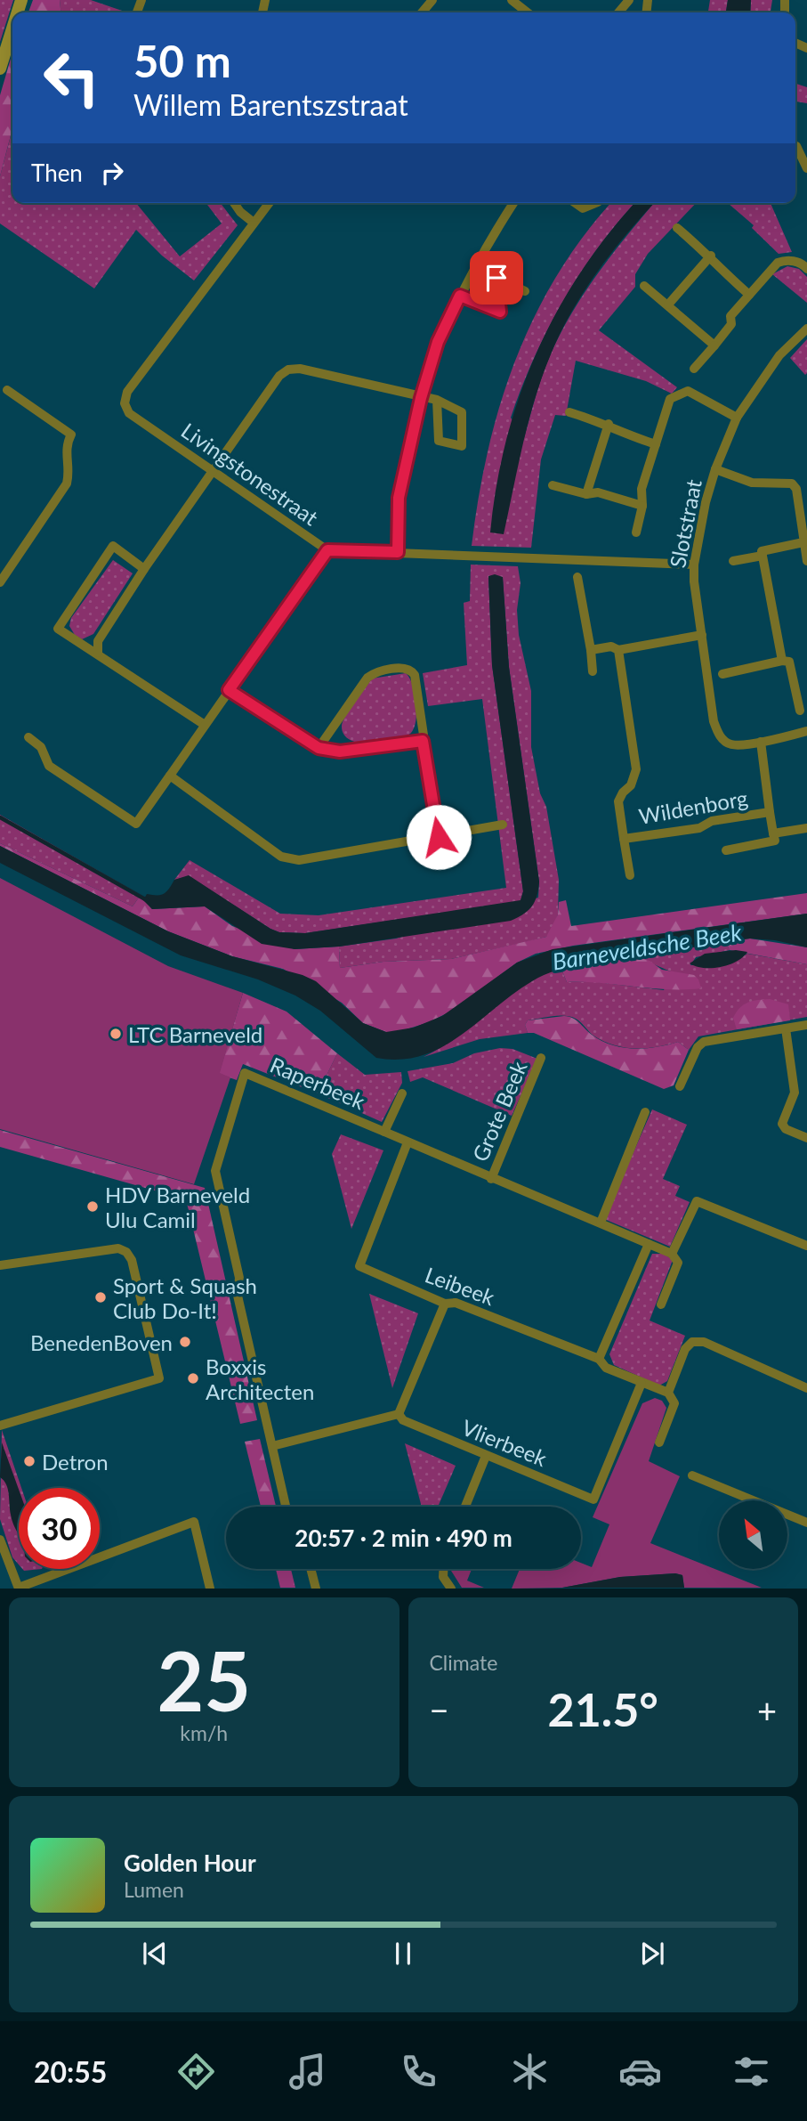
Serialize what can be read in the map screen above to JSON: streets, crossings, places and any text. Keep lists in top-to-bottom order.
{
  "streets": {
    "street": [
      "Livingstonestraat",
      "Slotstraat",
      "Wildenborg",
      "Raperbeek",
      "Grote Beek",
      "Leibeek",
      "Vlierbeek"
    ]
  },
  "crossings": [
    ["Livingstonestraat", "Slotstraat"],
    ["Slotstraat", "Wildenborg"],
    ["Raperbeek", "Grote Beek"],
    ["Grote Beek", "Leibeek"],
    ["Leibeek", "Vlierbeek"]
  ],
  "water": ["Barneveldsche Beek"],
  "places": [
    "LTC Barneveld",
    "HDV Barneveld Ulu Camil",
    "Sport & Squash Club Do-It!",
    "BenedenBoven",
    "Boxxis Architecten",
    "Detron"
  ],
  "north": "top left",
  "page": {
    "turn": ["50 m", "Willem Barentszstraat"],
    "then": "Then",
    "limit": "30",
    "trip": "20:57 · 2 min · 490 m",
    "tile": [
      ["25", "km/h"],
      "Climate"
    ],
    "heat": ["−", "21.5°", "+"],
    "song": ["Golden Hour", "Lumen"],
    "tabs": "20:55"
  }
}
